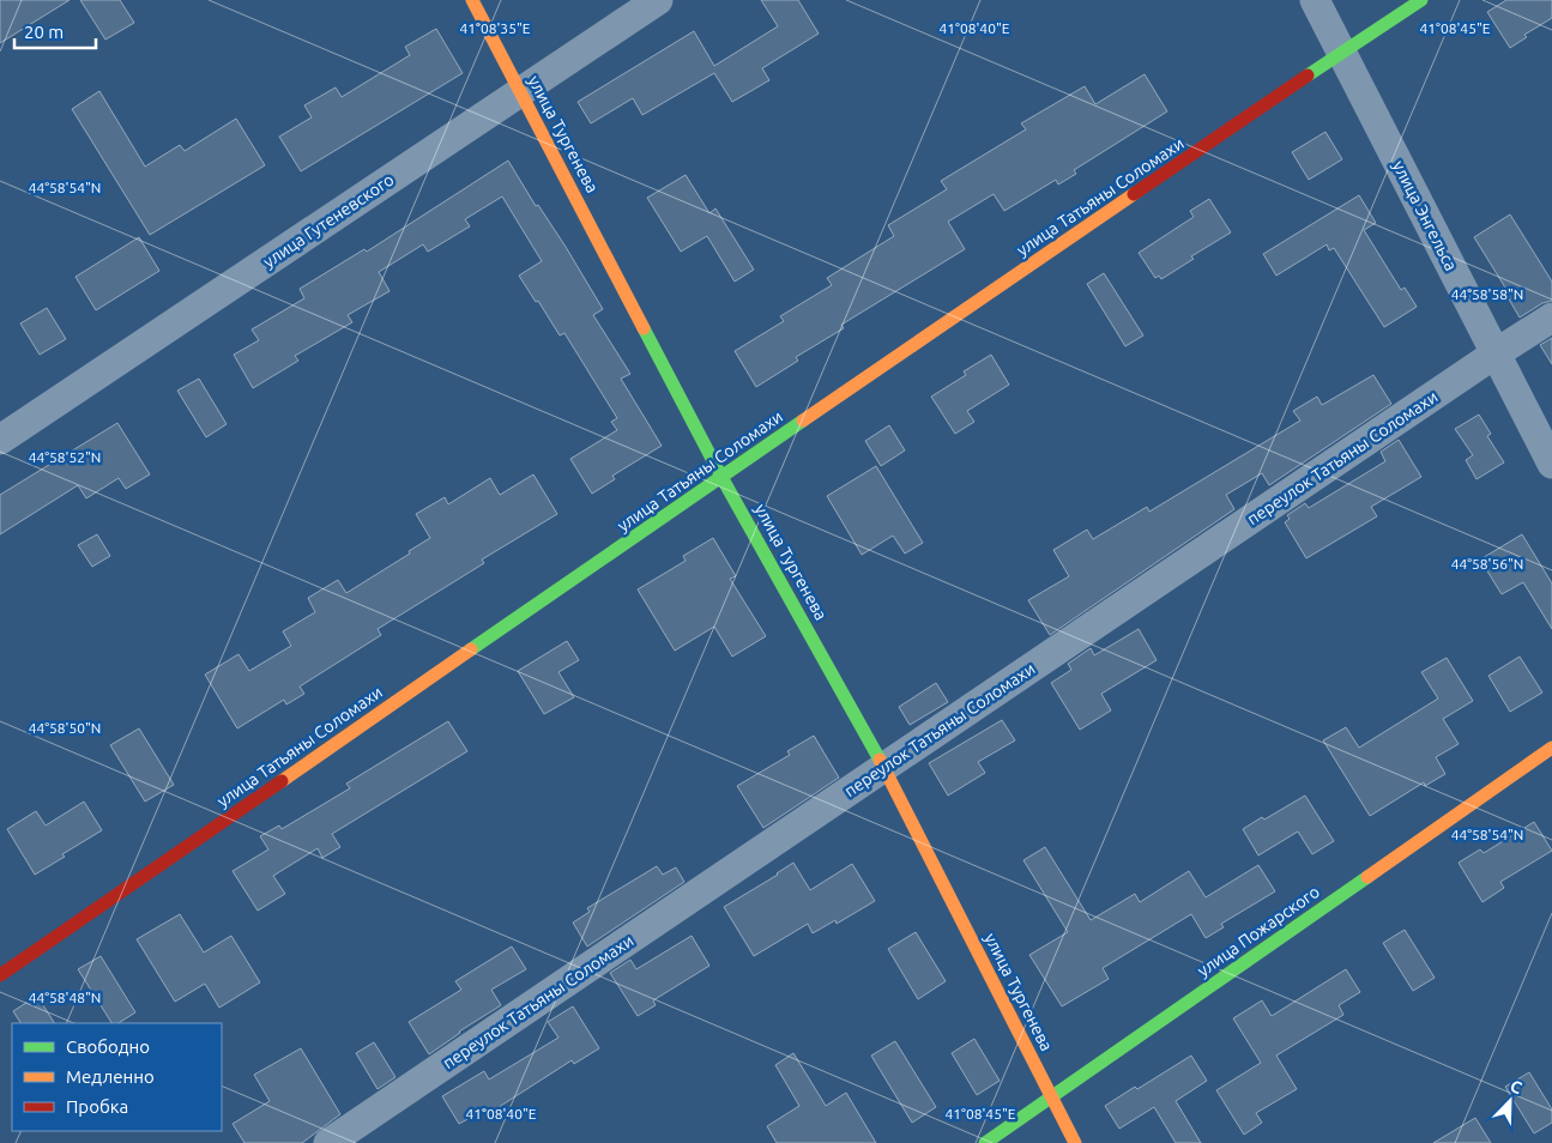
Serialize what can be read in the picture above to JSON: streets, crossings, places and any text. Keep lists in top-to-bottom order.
{
  "streets": {
    "street": [
      "улица Тургенева",
      "улица Татьяны Соломахи",
      "улица Энгельса",
      "улица Гутеневского",
      "переулок Татьяны Соломахи",
      "улица Пожарского"
    ]
  },
  "crossings": [
    ["улица Тургенева", "улица Татьяны Соломахи"],
    ["улица Тургенева", "улица Гутеневского"],
    ["улица Тургенева", "переулок Татьяны Соломахи"],
    ["улица Тургенева", "улица Пожарского"],
    ["улица Татьяны Соломахи", "улица Энгельса"],
    ["улица Энгельса", "переулок Татьяны Соломахи"]
  ],
  "legend": ["Свободно", "Медленно", "Пробка"],
  "scale_bar": "20 m",
  "north": "top right",
  "coordinates": [
    "41°08'35\"E",
    "41°08'40\"E",
    "41°08'45\"E",
    "44°58'54\"N",
    "44°58'58\"N",
    "44°58'52\"N",
    "44°58'56\"N",
    "44°58'50\"N",
    "44°58'48\"N"
  ]
}
